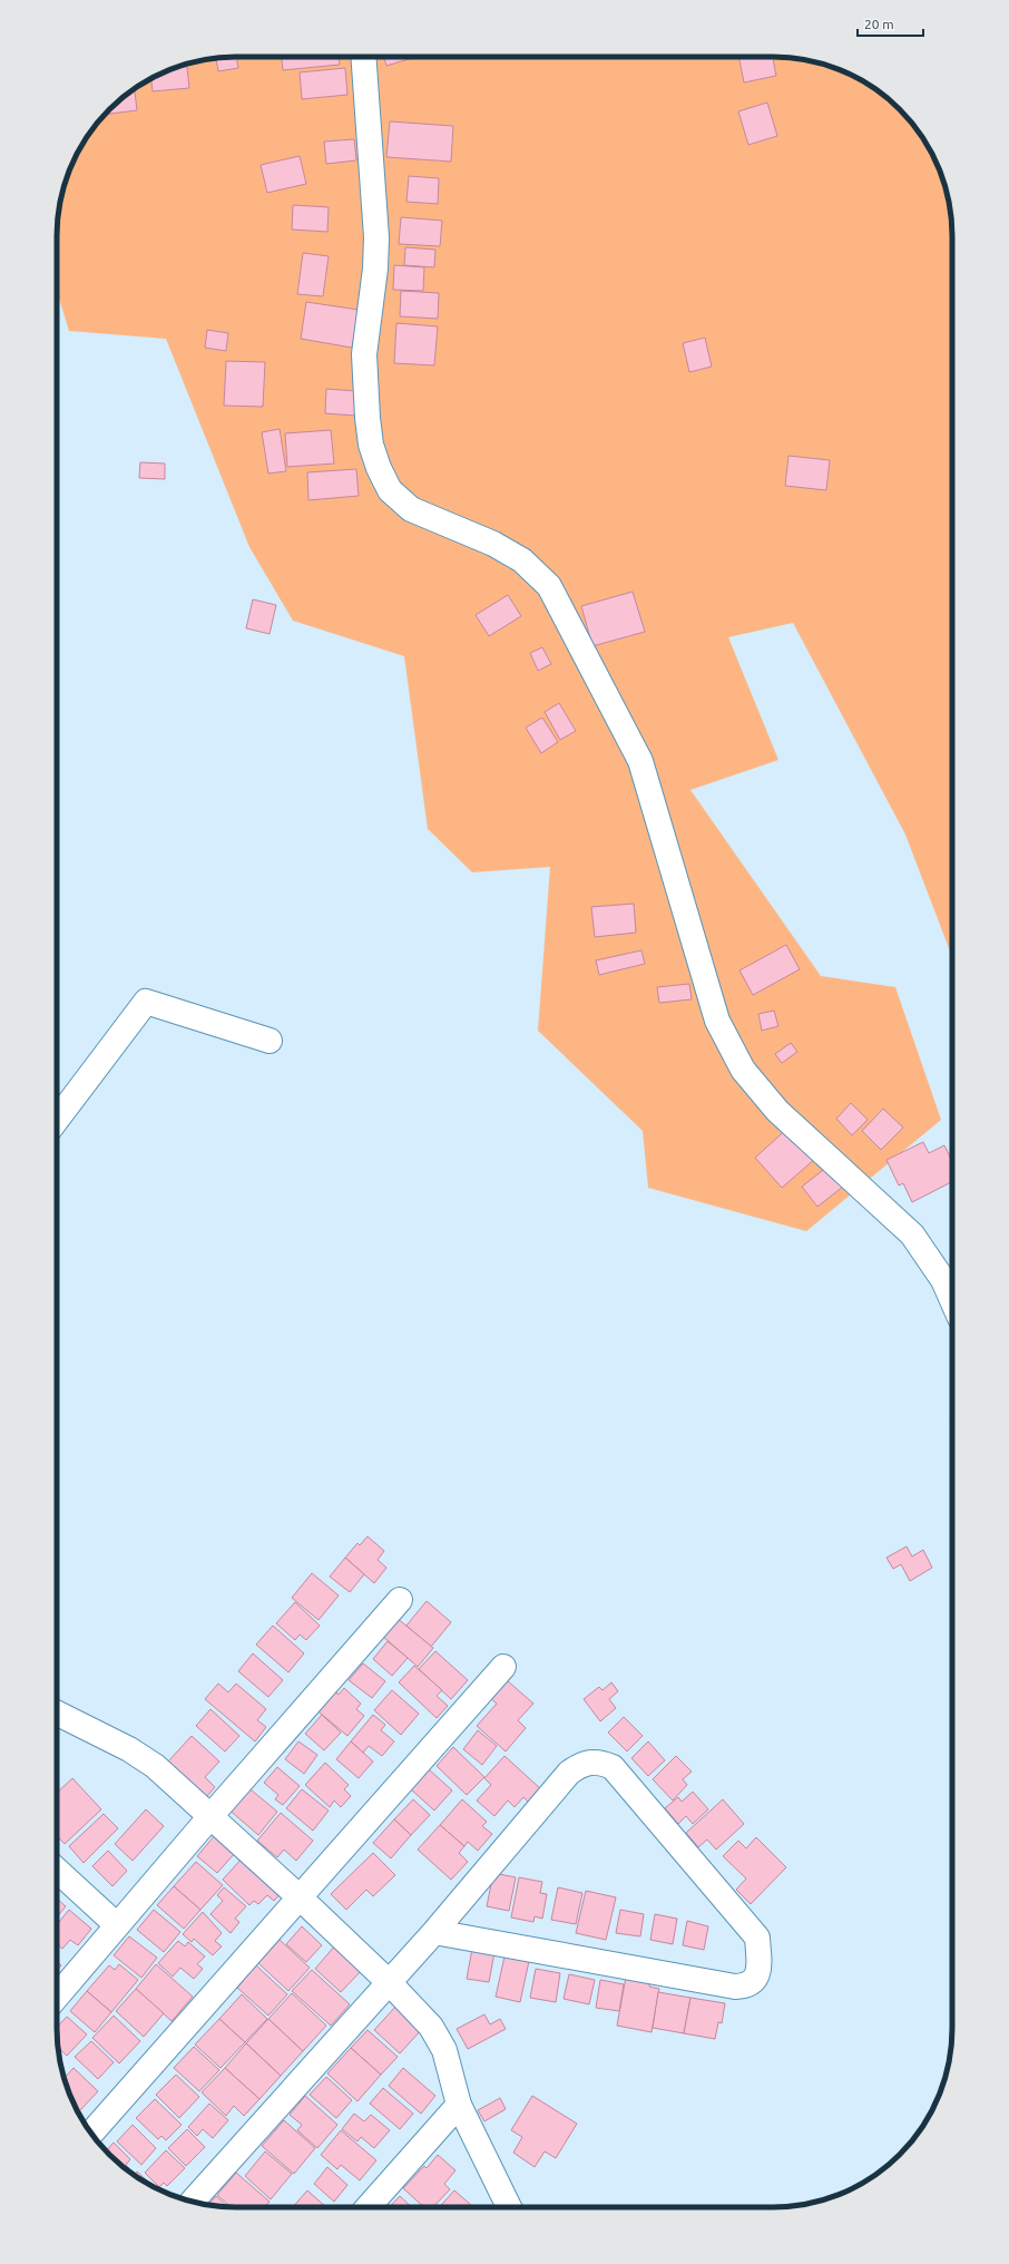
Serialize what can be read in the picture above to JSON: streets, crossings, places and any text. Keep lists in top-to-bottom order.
{
  "scale_bar": "20 m"
}
